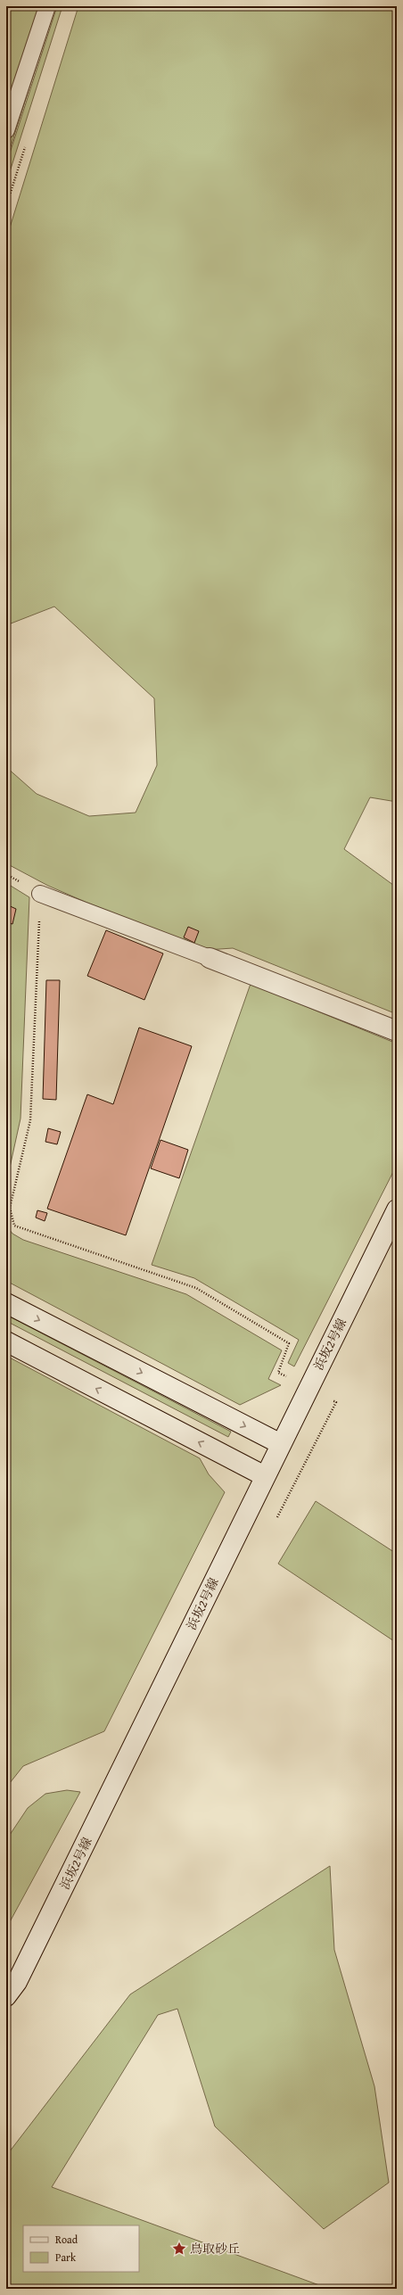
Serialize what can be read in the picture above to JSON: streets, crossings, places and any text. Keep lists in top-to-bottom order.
{
  "streets": {
    "street": ["浜坂2号線"]
  },
  "places": {
    "place": ["鳥取砂丘"]
  },
  "legend": ["Road", "Park"]
}
